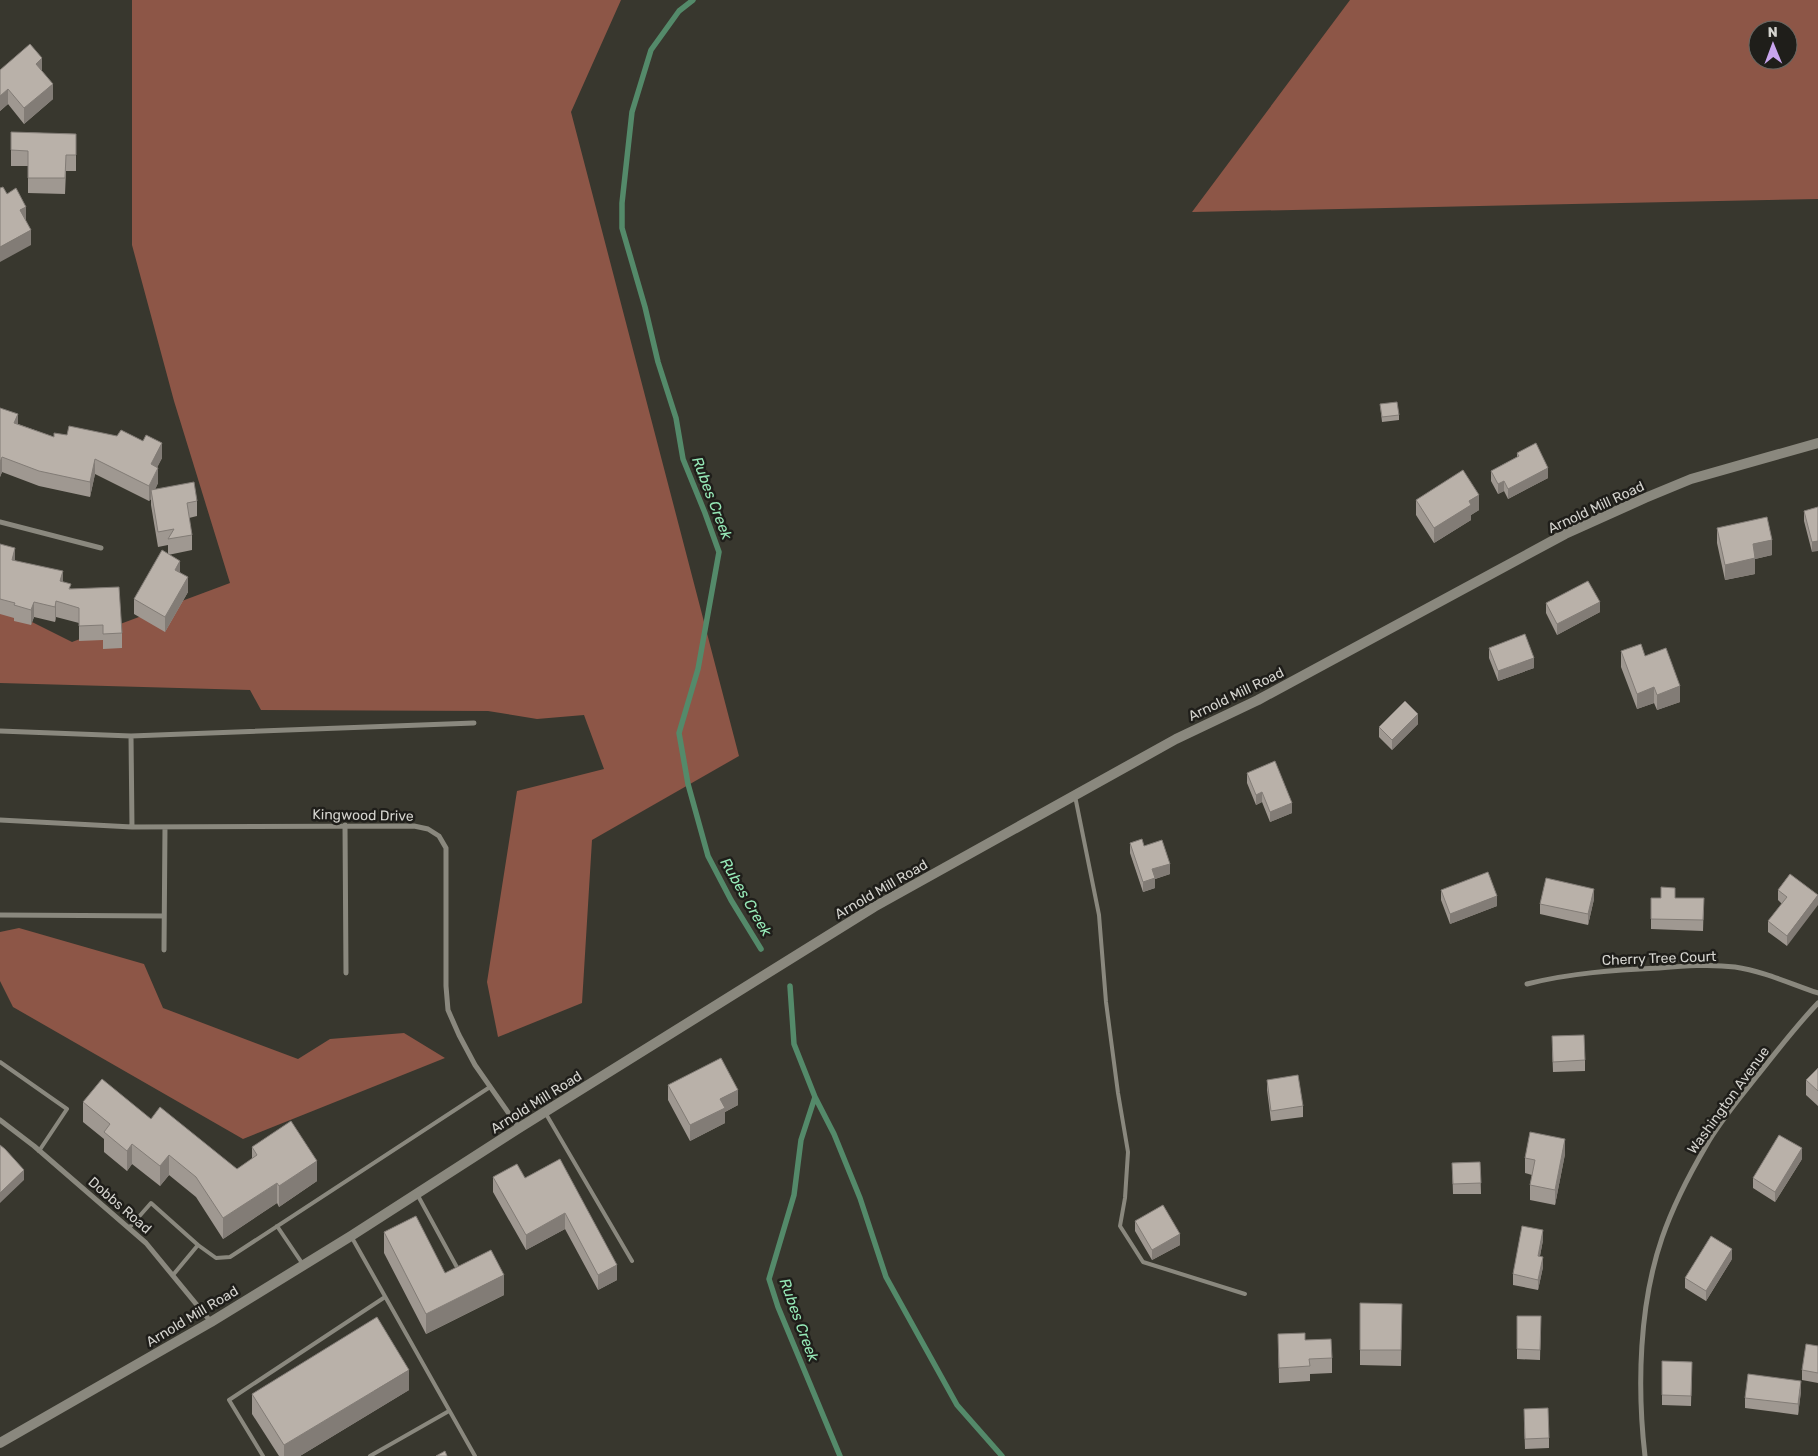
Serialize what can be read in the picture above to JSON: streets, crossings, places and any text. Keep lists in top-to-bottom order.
{
  "streets": {
    "main road": ["Arnold Mill Road"],
    "street": [
      "Kingwood Drive",
      "Cherry Tree Court",
      "Washington Avenue",
      "Dobbs Road"
    ]
  },
  "crossings": [
    ["Arnold Mill Road", "Kingwood Drive"],
    ["Arnold Mill Road", "Dobbs Road"]
  ],
  "water": ["Rubes Creek"],
  "north": "top"
}
